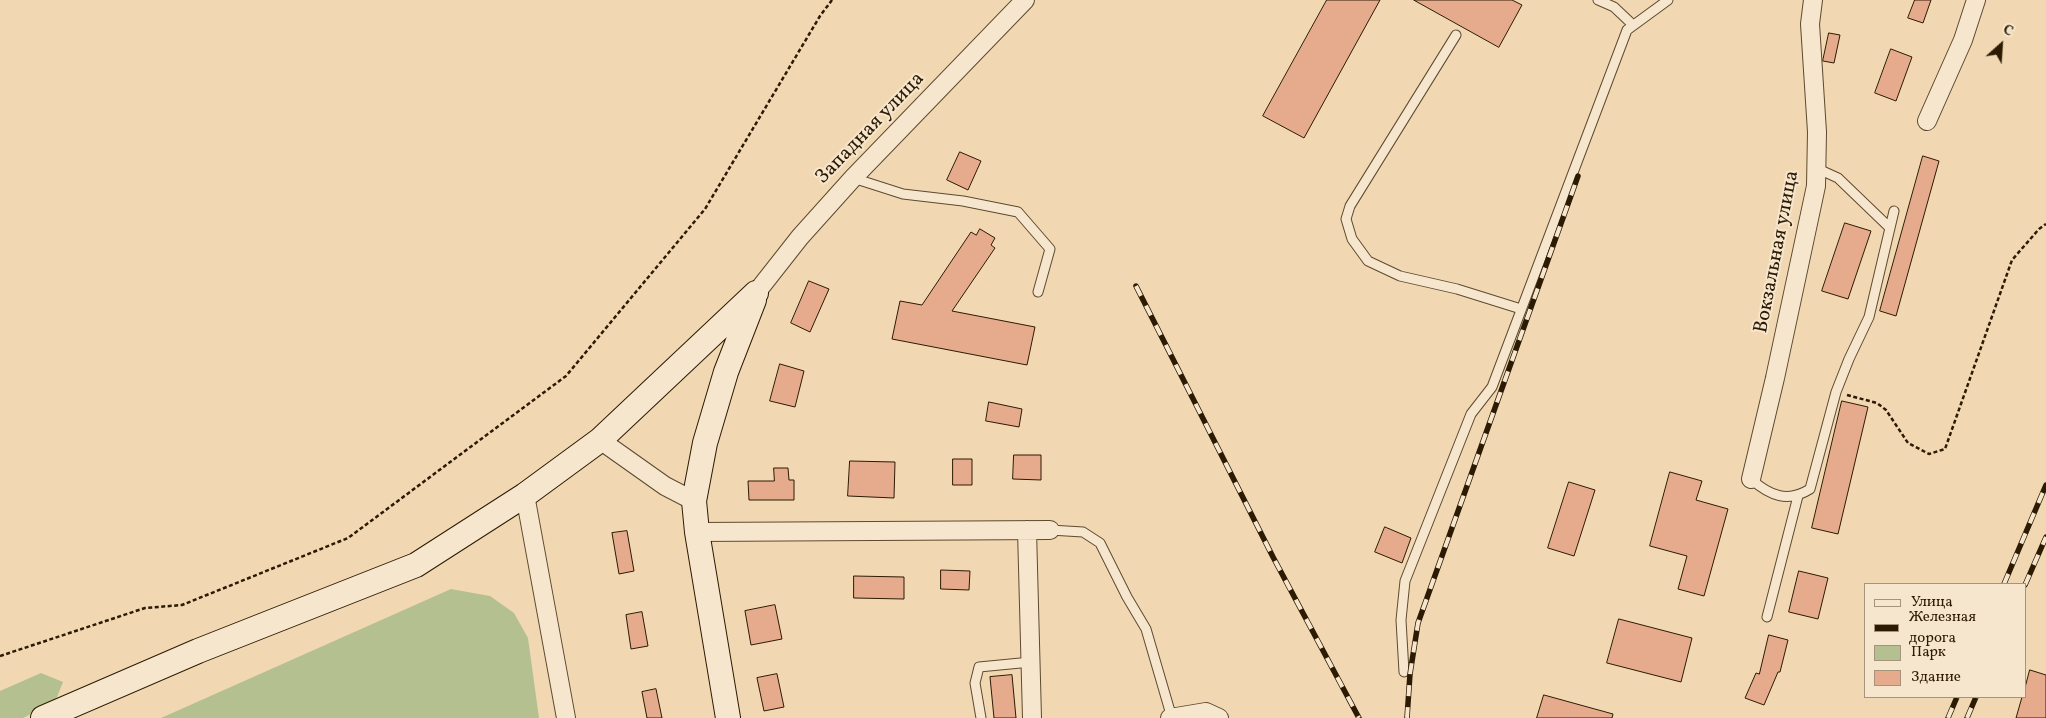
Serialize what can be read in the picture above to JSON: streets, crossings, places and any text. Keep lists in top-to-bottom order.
{
  "streets": {
    "street": ["Западная улица", "Вокзальная улица"]
  },
  "legend": [
    "Улица",
    "Железная дорога",
    "Парк",
    "Здание"
  ],
  "north": "top right"
}
